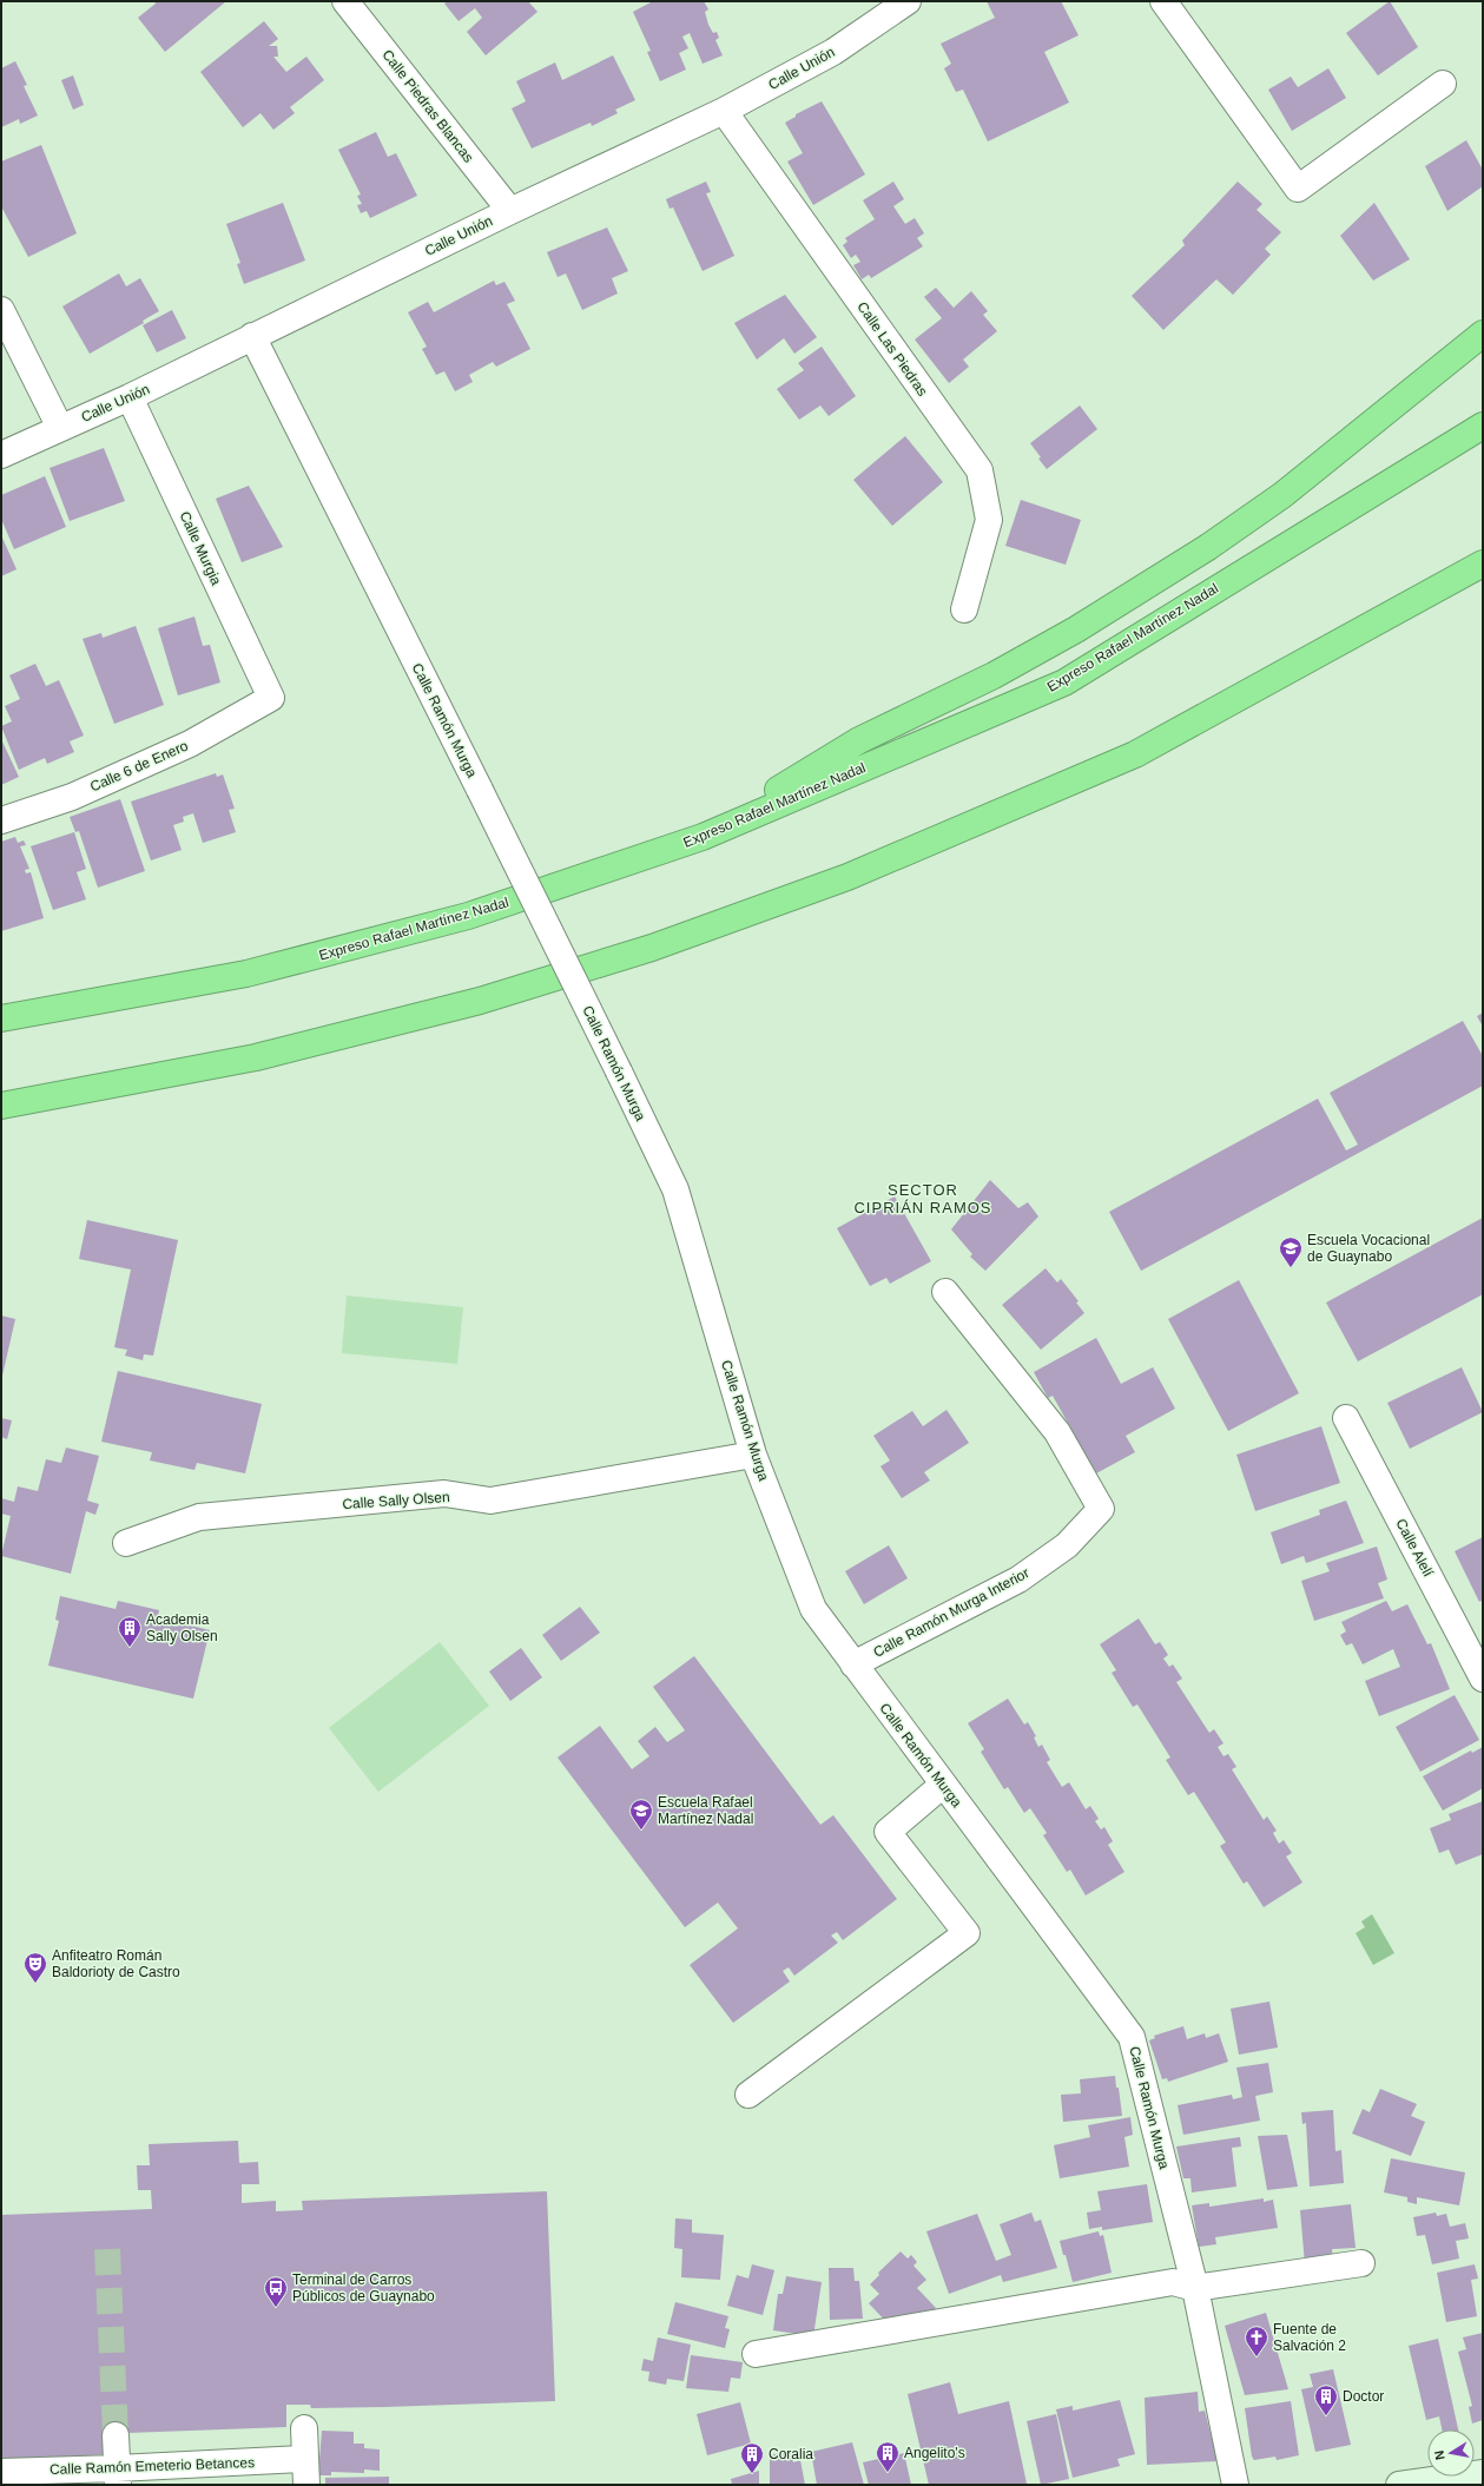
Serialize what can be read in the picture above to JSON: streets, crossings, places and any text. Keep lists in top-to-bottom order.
{
  "streets": {
    "highway": ["Expreso Rafael Martínez Nadal"],
    "street": [
      "Calle Unión",
      "Calle Piedras Blancas",
      "Calle Las Piedras",
      "Calle Murgia",
      "Calle Ramón Murga",
      "Calle 6 de Enero",
      "Calle Sally Olsen",
      "Calle Alelí",
      "Calle Ramón Murga Interior",
      "Calle Ramón Emeterio Betances"
    ]
  },
  "crossings": [
    ["Calle Unión", "Calle Piedras Blancas"],
    ["Calle Unión", "Calle Las Piedras"],
    ["Calle Unión", "Calle Murgia"],
    ["Calle Unión", "Calle Ramón Murga"],
    ["Calle Murgia", "Calle 6 de Enero"],
    ["Calle Ramón Murga", "Calle Sally Olsen"],
    ["Calle Ramón Murga", "Calle Ramón Murga Interior"]
  ],
  "districts": ["SECTOR CIPRIÁN RAMOS"],
  "places": {
    "school or university": ["Escuela Vocacional de Guaynabo", "Escuela Rafael Martínez Nadal"],
    "building": [
      "Academia Sally Olsen",
      "Doctor",
      "Angelito's",
      "Coralia"
    ],
    "theatre": ["Anfiteatro Román Baldorioty de Castro"],
    "bus stop": ["Terminal de Carros Públicos de Guaynabo"],
    "church": ["Fuente de Salvación 2"]
  },
  "north": "left"
}
